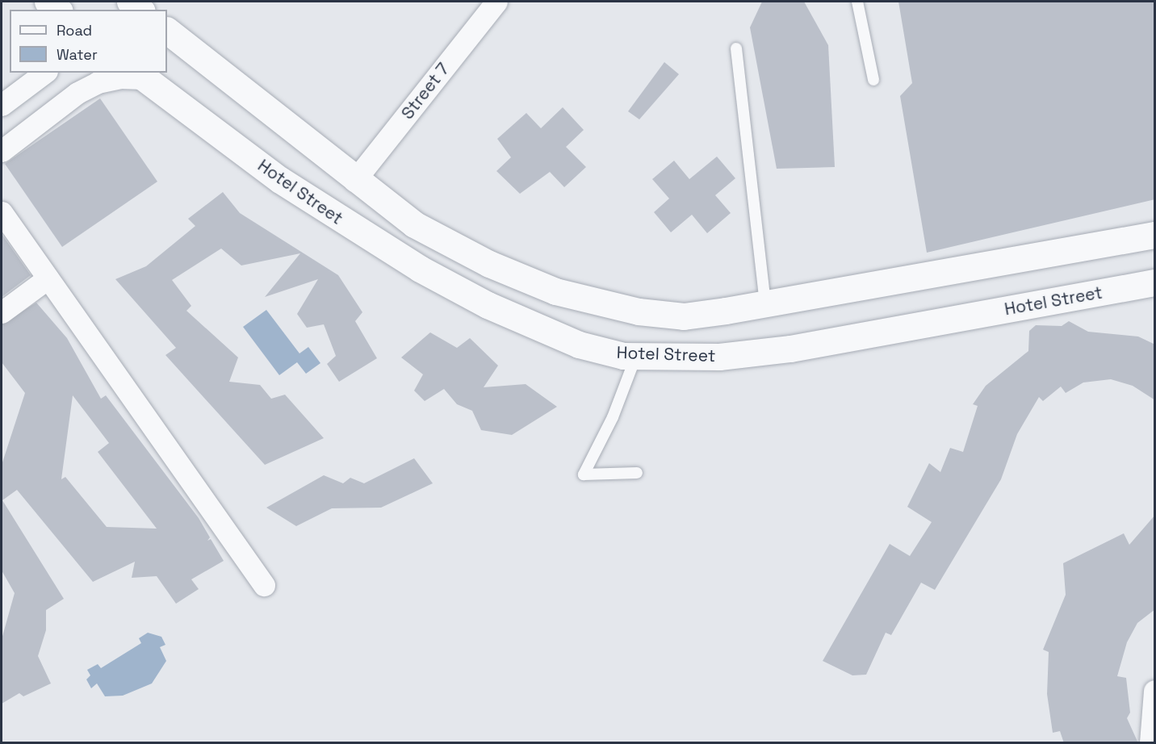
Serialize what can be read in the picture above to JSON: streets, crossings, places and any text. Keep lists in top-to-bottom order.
{
  "streets": {
    "street": ["Street 7", "Hotel Street"]
  },
  "legend": ["Road", "Water"]
}
